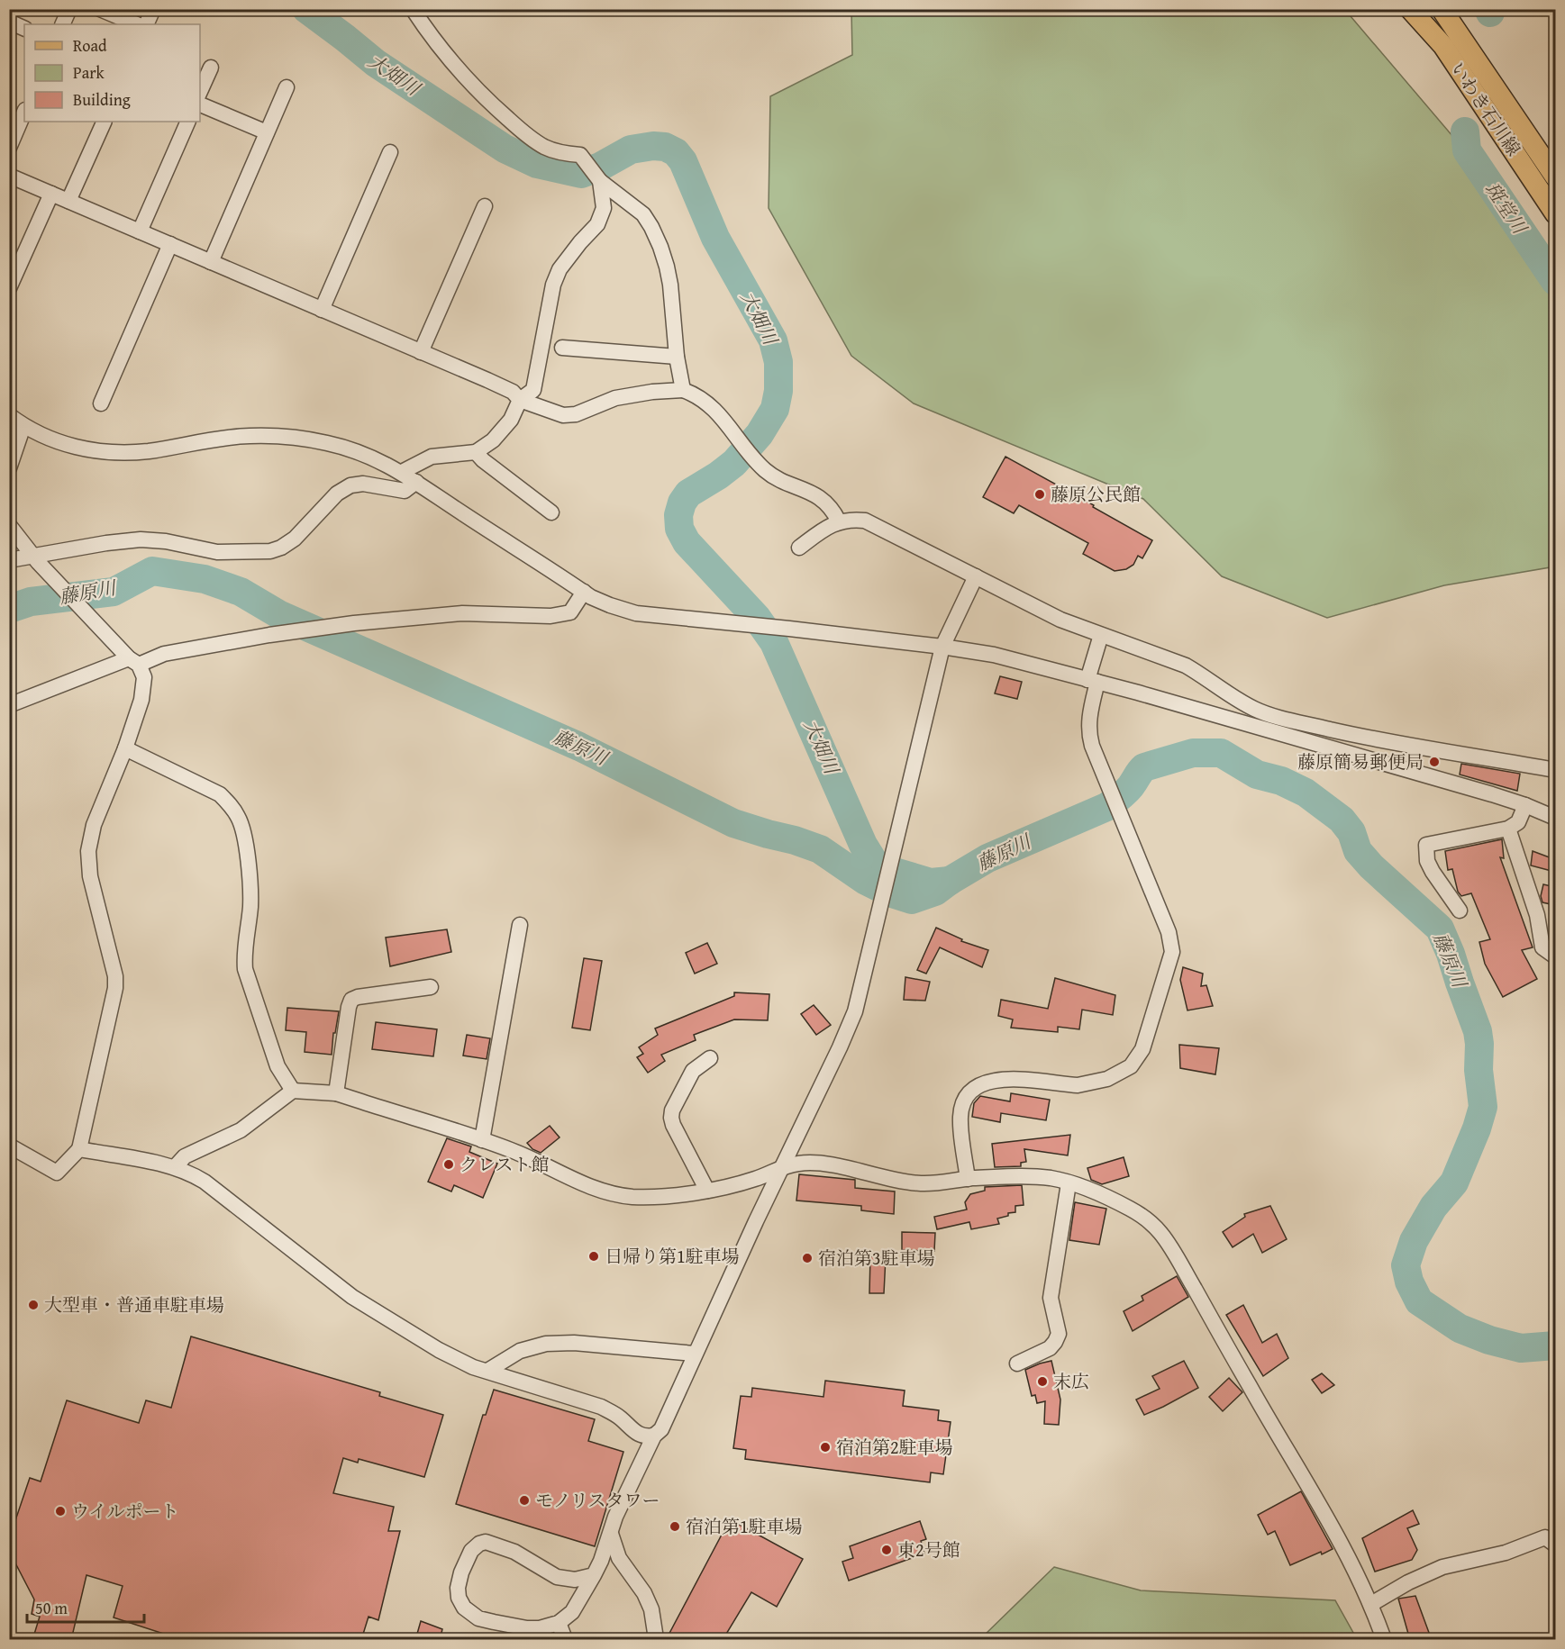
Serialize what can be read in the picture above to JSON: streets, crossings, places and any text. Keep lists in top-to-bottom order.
{
  "streets": {
    "main road": ["いわき石川線"]
  },
  "water": ["大畑川", "斑堂川", "藤原川"],
  "places": [
    "藤原公民館",
    "藤原簡易郵便局",
    "クレスト館",
    "日帰り第1駐車場",
    "宿泊第3駐車場",
    "大型車・普通車駐車場",
    "末広",
    "宿泊第2駐車場",
    "モノリスタワー",
    "ウイルポート",
    "宿泊第1駐車場",
    "東2号館"
  ],
  "legend": ["Road", "Park", "Building"],
  "scale_bar": "50 m"
}
